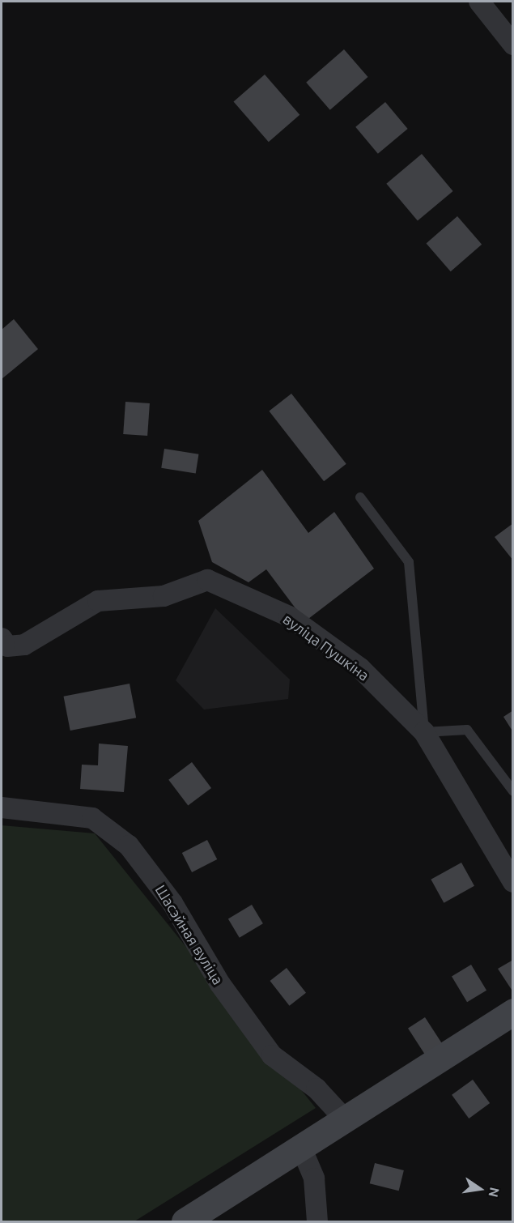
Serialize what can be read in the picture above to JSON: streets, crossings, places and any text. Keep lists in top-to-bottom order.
{
  "streets": {
    "street": ["вуліца Пушкіна", "Шасэйная вуліца"]
  },
  "north": "right"
}
